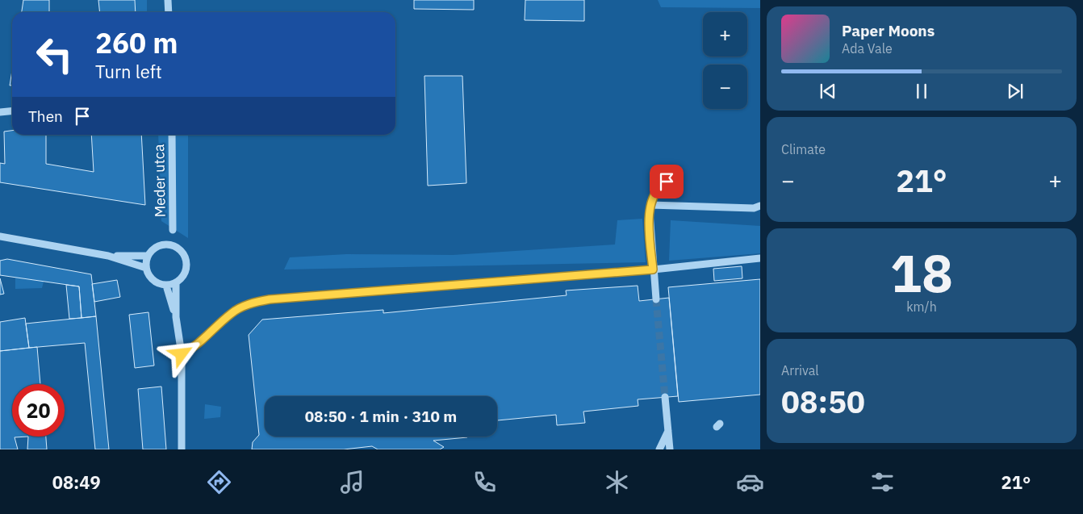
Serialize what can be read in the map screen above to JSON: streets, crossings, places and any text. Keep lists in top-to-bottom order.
{
  "streets": {
    "street": ["Meder utca"]
  },
  "page": {
    "map_buttons": ["+", "−"],
    "turn": ["260 m", "Turn left"],
    "song": ["Paper Moons", "Ada Vale"],
    "then": "Then",
    "tile": [
      "Climate",
      ["18", "km/h"],
      ["Arrival", "08:50"]
    ],
    "heat": ["−", "21°", "+"],
    "limit": "20",
    "trip": "08:50 · 1 min · 310 m",
    "tabs": ["08:49", "21°"]
  }
}
